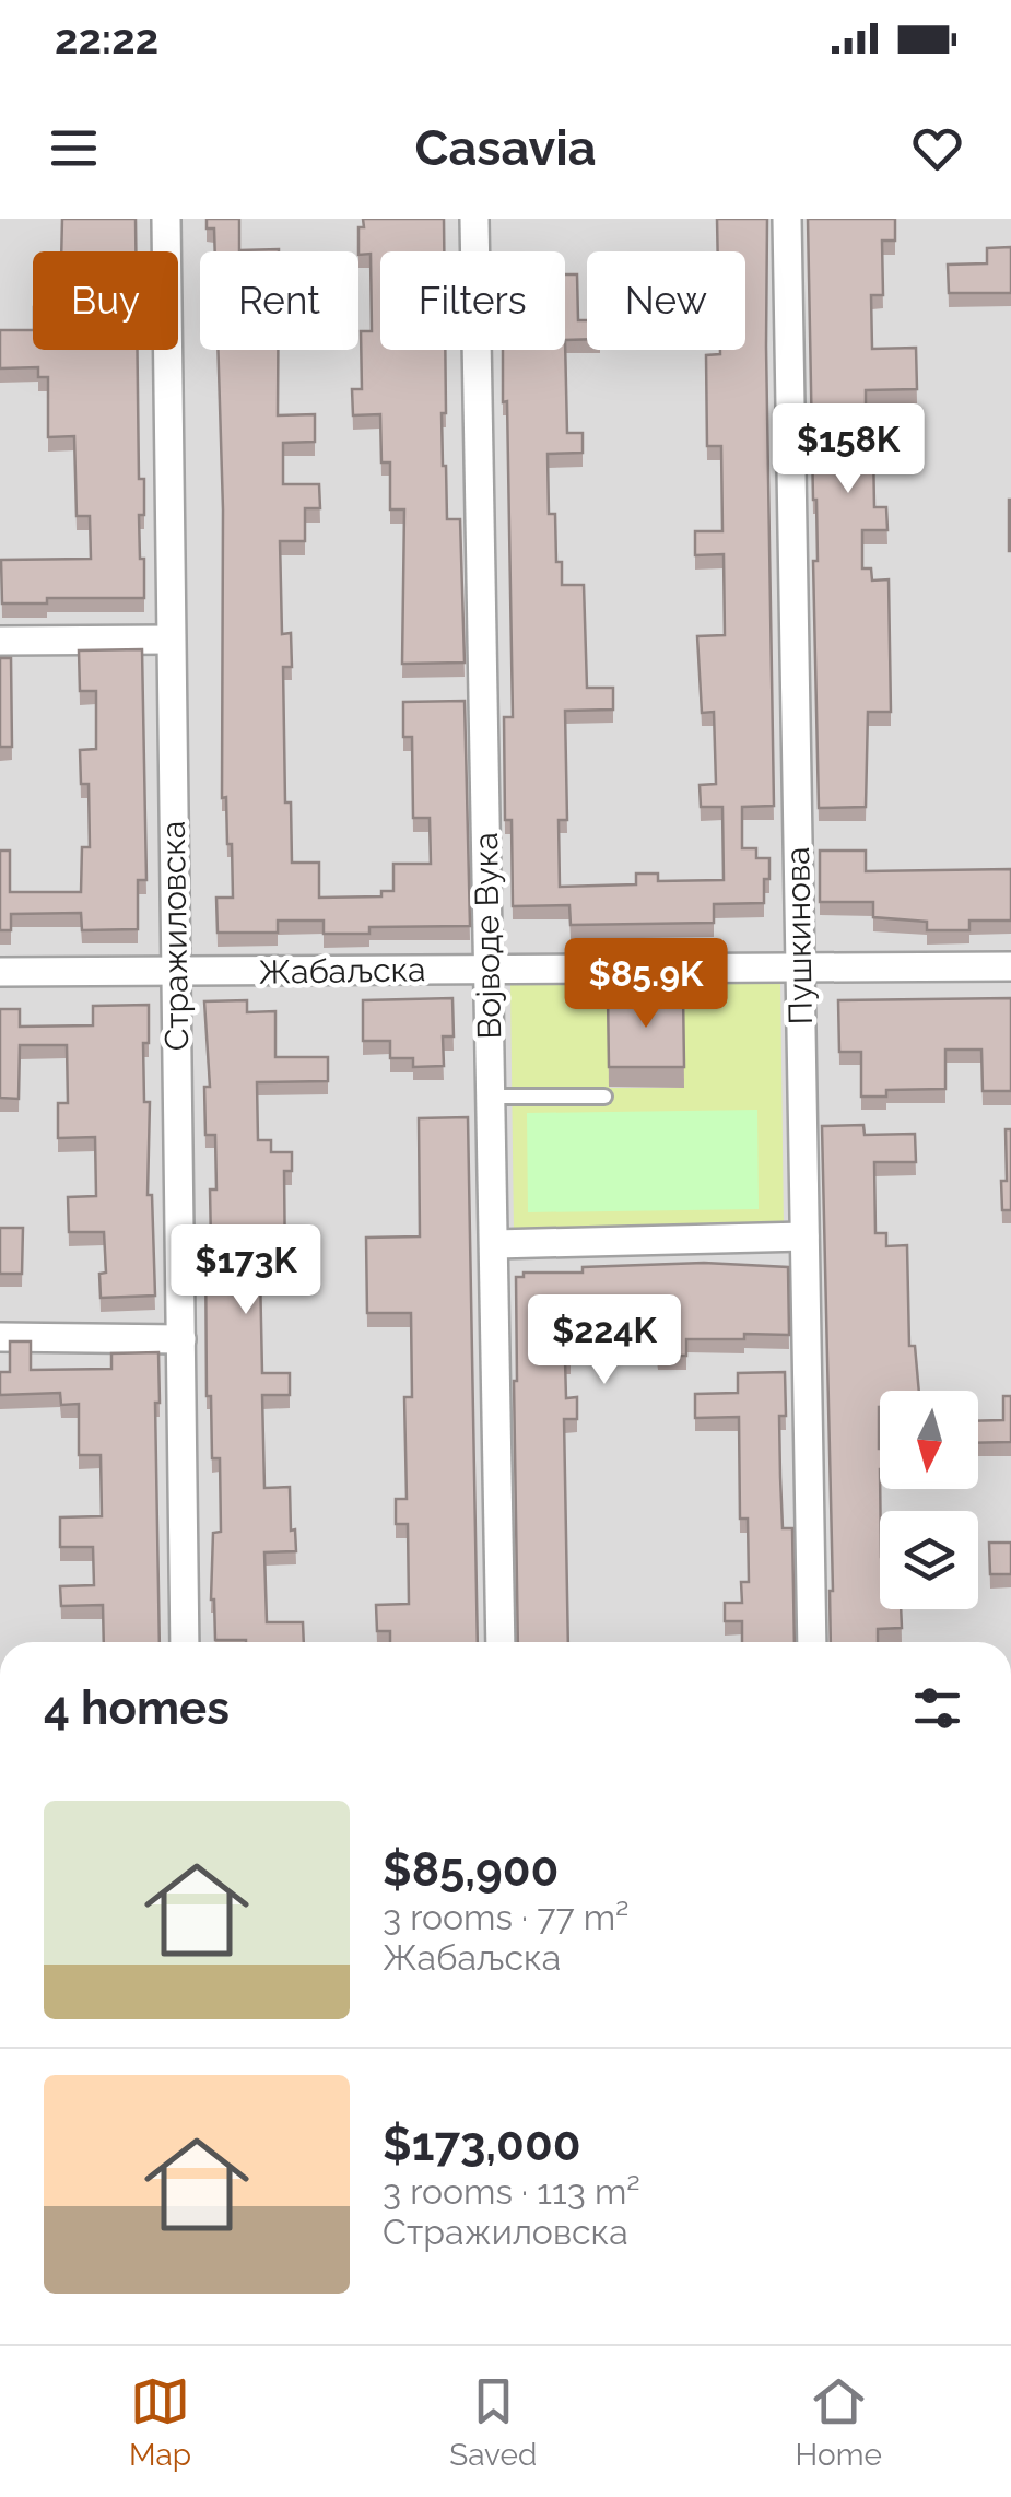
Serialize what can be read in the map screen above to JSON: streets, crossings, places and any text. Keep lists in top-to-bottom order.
{
  "streets": {
    "street": [
      "Стражиловска",
      "Војводе Вука",
      "Пушкинова",
      "Жабаљска"
    ]
  },
  "crossings": [
    ["Стражиловска", "Жабаљска"],
    ["Војводе Вука", "Жабаљска"],
    ["Пушкинова", "Жабаљска"]
  ],
  "north": "bottom",
  "page": {
    "status": "22:22",
    "header": "Casavia",
    "chip": [
      "Buy",
      "Rent",
      "Filters",
      "New"
    ],
    "price": [
      "$158K",
      "$85.9K",
      "$173K",
      "$224K"
    ],
    "heading": "4 homes",
    "list": [
      {
        "name": "$85,900",
        "note": "3 rooms · 77 m² · Жабаљска"
      },
      {
        "name": "$173,000",
        "note": "3 rooms · 113 m² · Стражиловска"
      }
    ],
    "tabs": ["Map", "Saved", "Home"]
  }
}
